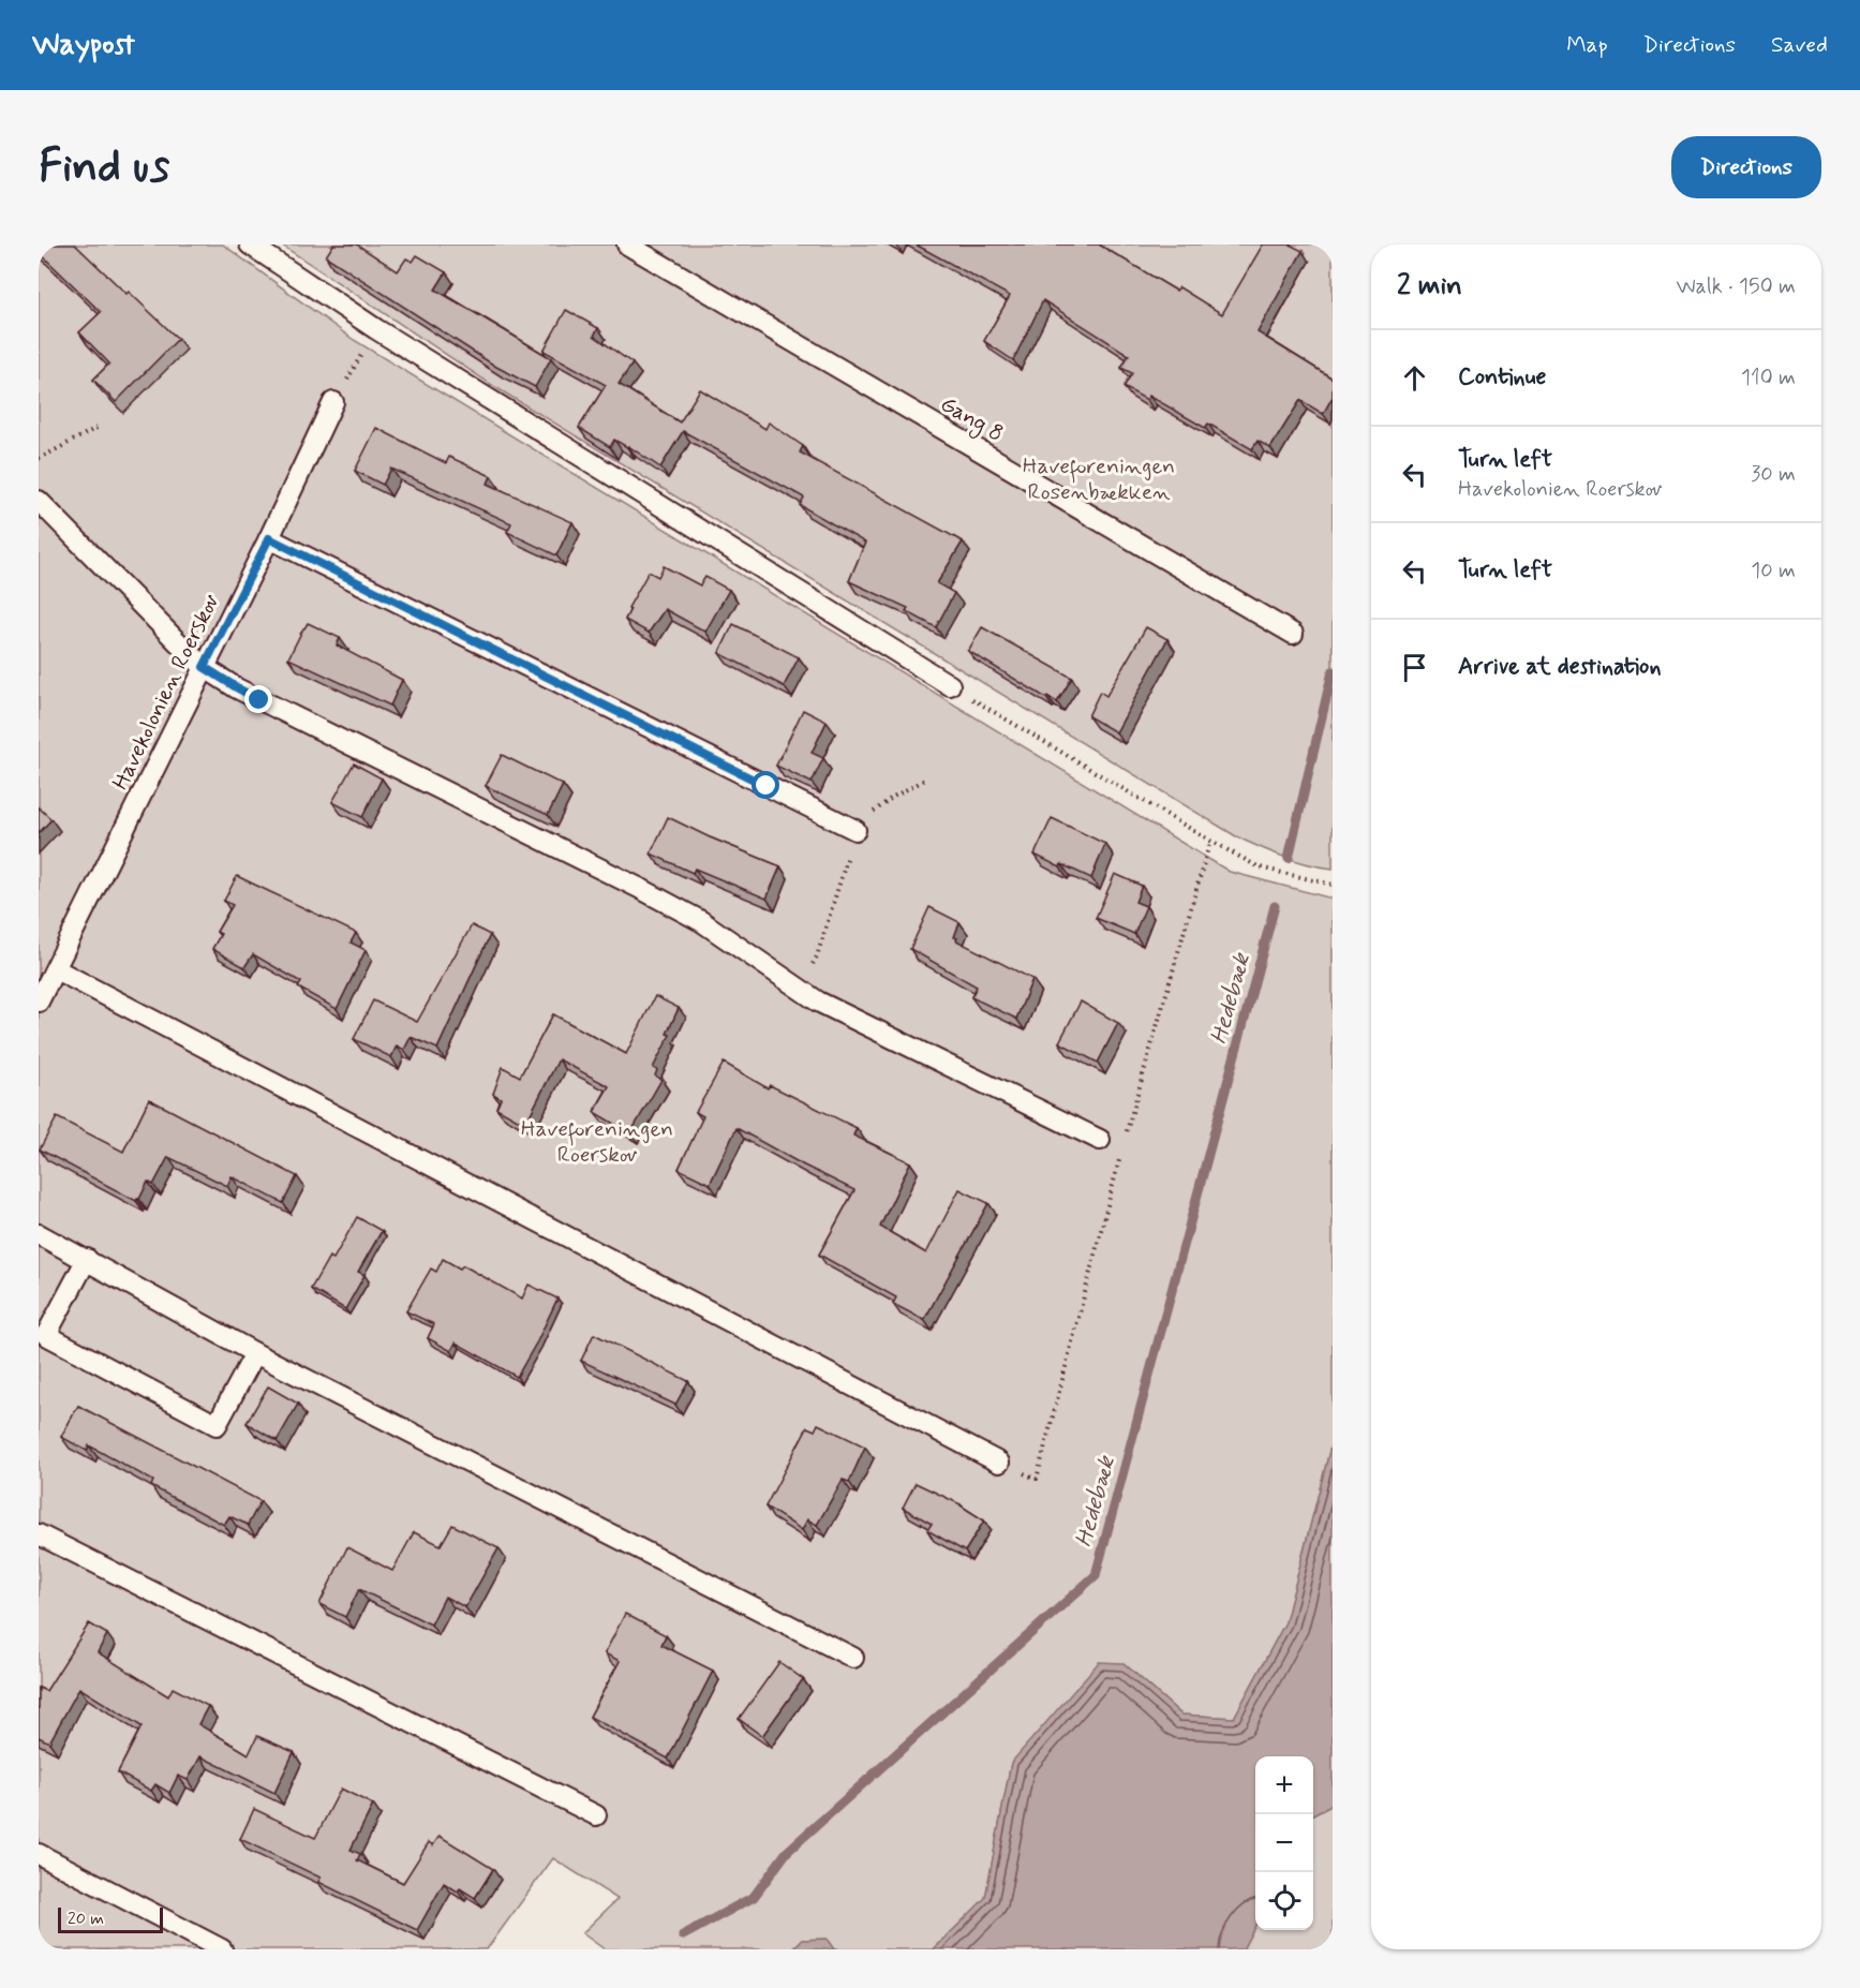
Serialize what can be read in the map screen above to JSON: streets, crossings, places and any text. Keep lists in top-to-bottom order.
{
  "streets": {
    "lane": ["Gang 8", "Havekolonien Roerskov"]
  },
  "water": ["Hedebæk"],
  "parks": ["Haveforeningen Rosenbækken", "Haveforeningen Roerskov"],
  "scale_bar": "20 m",
  "page": {
    "header": "Waypost",
    "nav": ["Map", "Directions", "Saved"],
    "buttons": "Directions",
    "title": "Find us",
    "heading": ["2 min", "Walk · 150 m"],
    "list": [
      ["Continue", "110 m"],
      ["Turn left", "Havekolonien Roerskov", "30 m"],
      ["Turn left", "10 m"],
      "Arrive at destination"
    ],
    "map_buttons": ["+", "−"],
    "scale": "20 m"
  }
}
